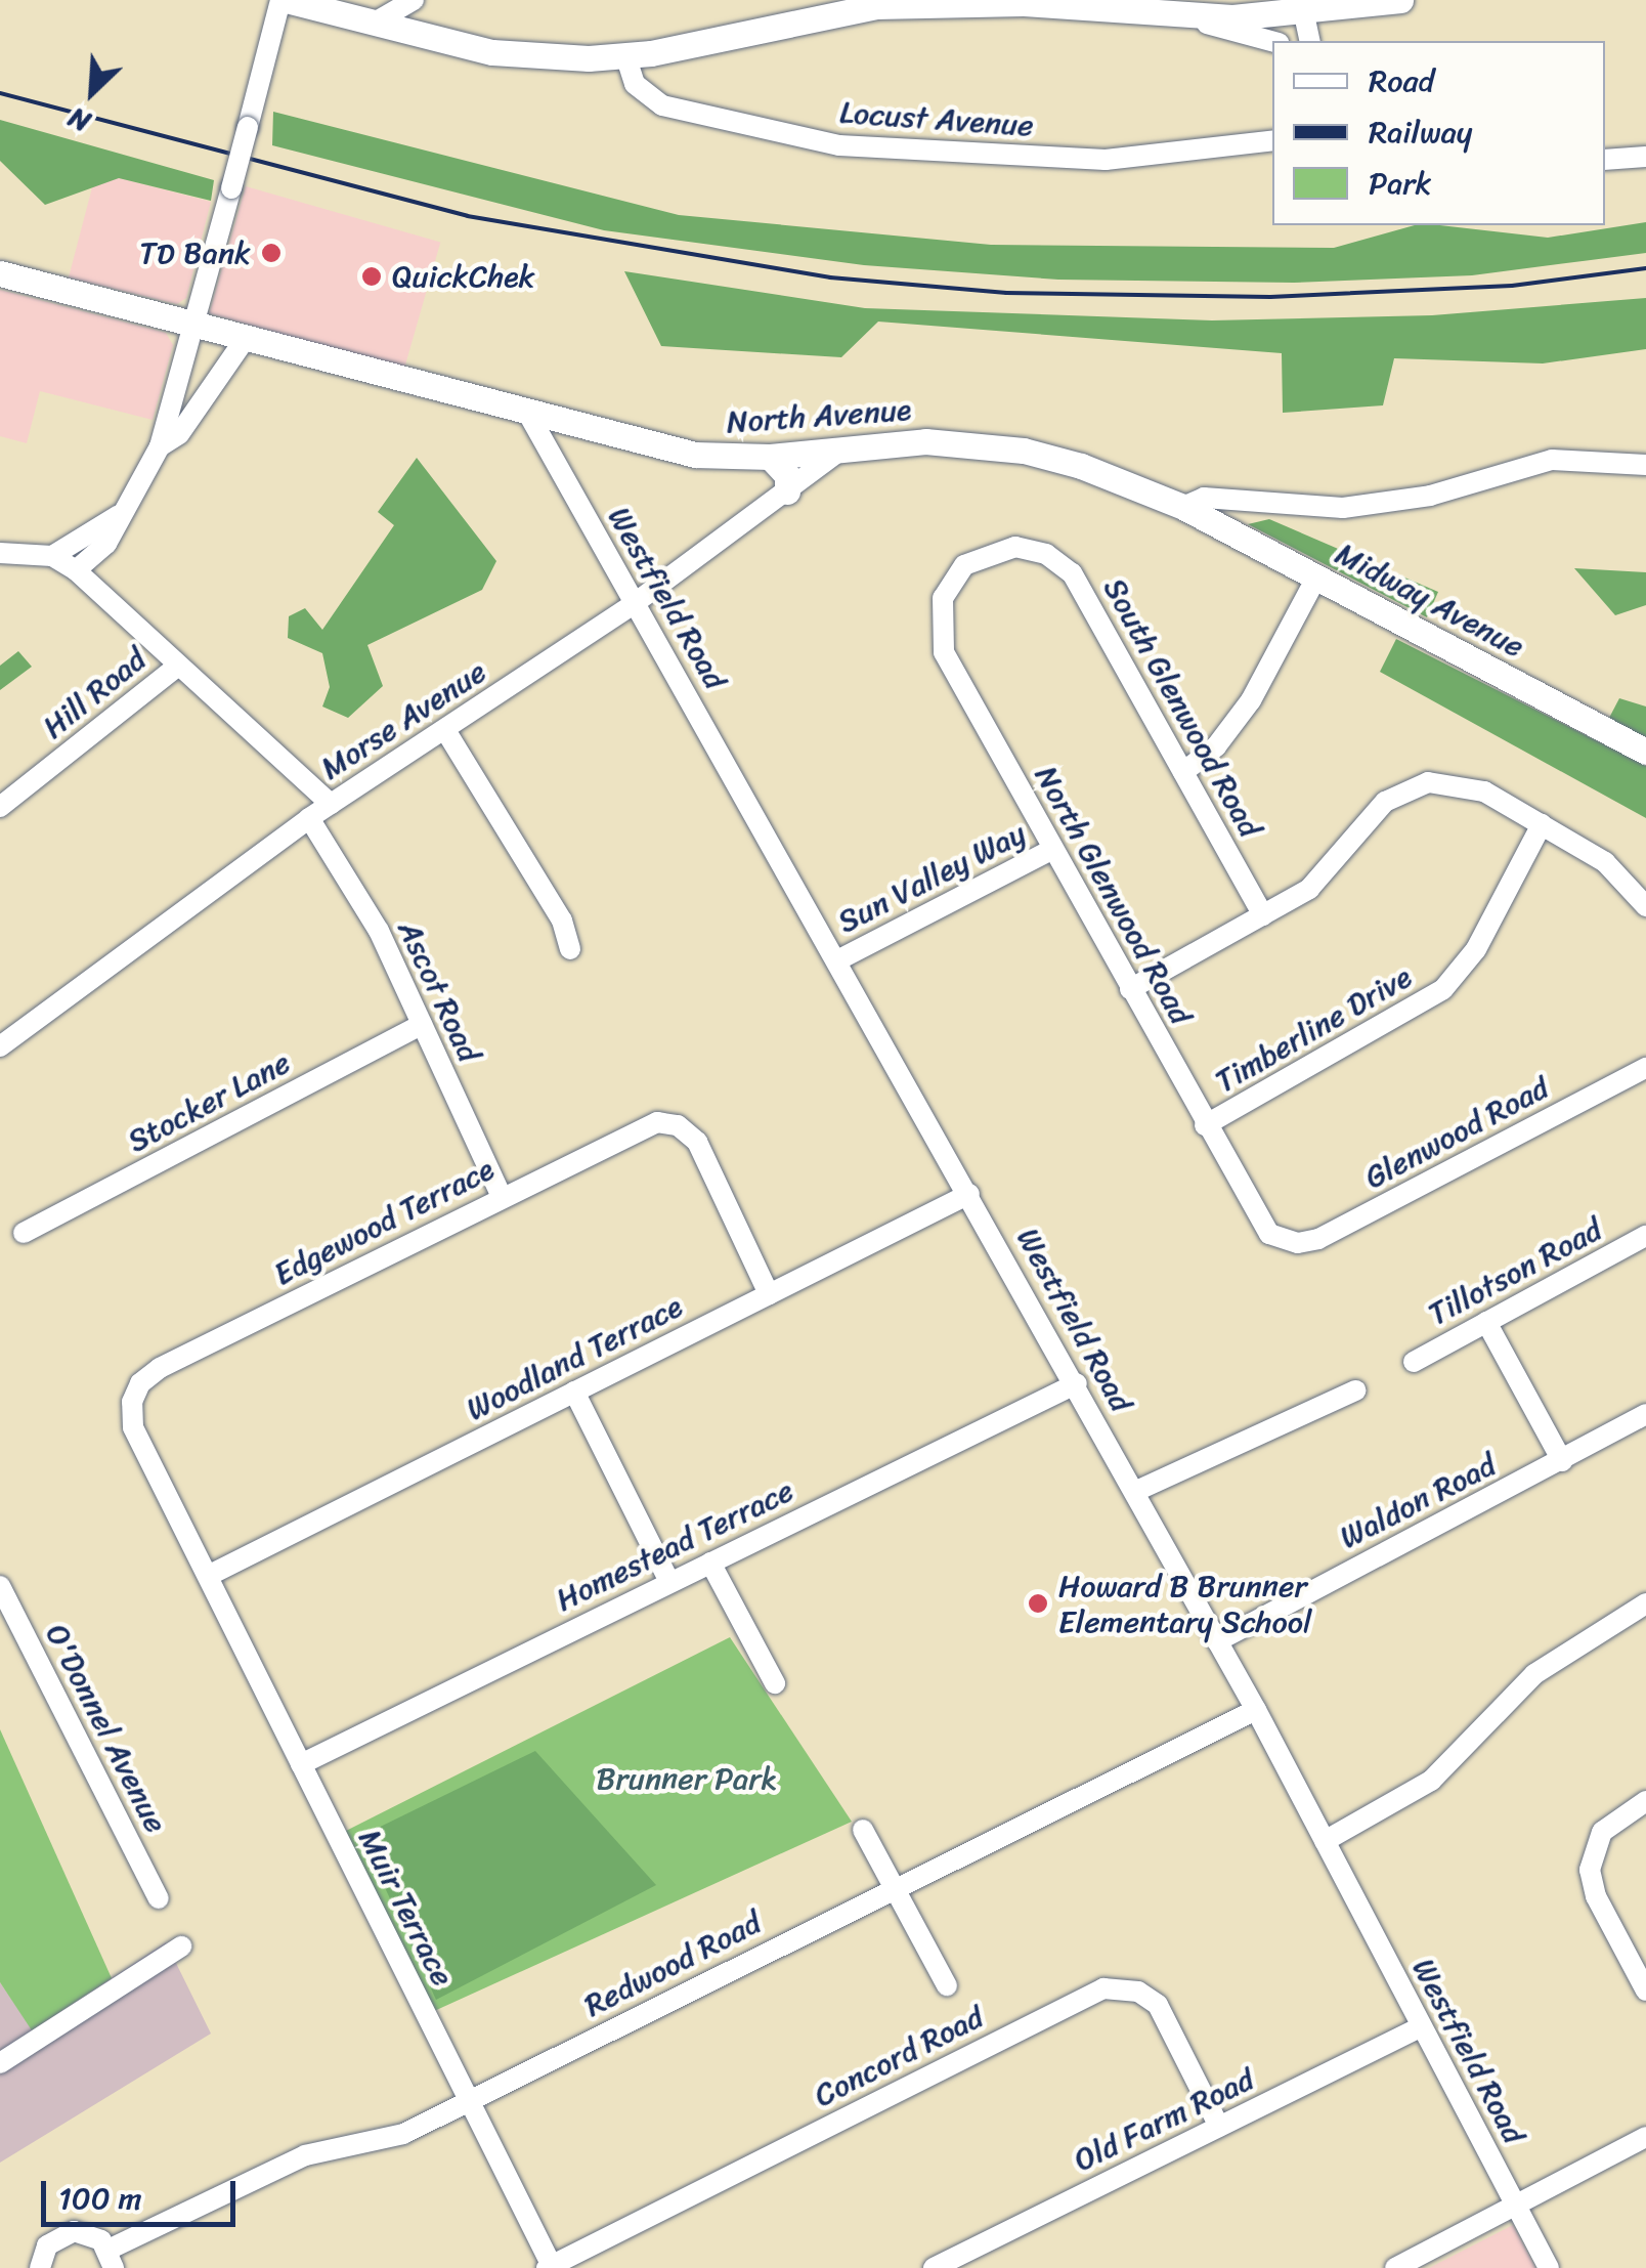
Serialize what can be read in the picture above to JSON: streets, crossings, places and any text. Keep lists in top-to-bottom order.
{
  "streets": {
    "main road": ["North Avenue", "Midway Avenue"],
    "street": [
      "Locust Avenue",
      "Westfield Road",
      "Hill Road",
      "South Glenwood Road",
      "Morse Avenue",
      "Sun Valley Way",
      "North Glenwood Road",
      "Ascot Road",
      "Timberline Drive",
      "Stocker Lane",
      "Glenwood Road",
      "Edgewood Terrace",
      "Tillotson Road",
      "Woodland Terrace",
      "Waldon Road",
      "Homestead Terrace",
      "O'Donnel Avenue",
      "Muir Terrace",
      "Redwood Road",
      "Concord Road",
      "Old Farm Road"
    ]
  },
  "crossings": [
    ["North Avenue", "Westfield Road"],
    ["North Avenue", "Midway Avenue"],
    ["North Avenue", "Morse Avenue"],
    ["Westfield Road", "Morse Avenue"],
    ["Westfield Road", "Sun Valley Way"],
    ["Westfield Road", "Woodland Terrace"],
    ["Westfield Road", "Waldon Road"],
    ["Westfield Road", "Homestead Terrace"],
    ["Westfield Road", "Redwood Road"],
    ["Westfield Road", "Old Farm Road"],
    ["South Glenwood Road", "North Glenwood Road"],
    ["Morse Avenue", "Ascot Road"],
    ["Sun Valley Way", "North Glenwood Road"],
    ["North Glenwood Road", "Timberline Drive"],
    ["North Glenwood Road", "Glenwood Road"],
    ["Ascot Road", "Stocker Lane"],
    ["Ascot Road", "Edgewood Terrace"],
    ["Edgewood Terrace", "Woodland Terrace"],
    ["Edgewood Terrace", "Muir Terrace"],
    ["Woodland Terrace", "Muir Terrace"],
    ["Homestead Terrace", "Muir Terrace"],
    ["Muir Terrace", "Redwood Road"],
    ["Muir Terrace", "Concord Road"],
    ["Concord Road", "Old Farm Road"]
  ],
  "parks": ["Brunner Park"],
  "places": ["TD Bank", "QuickChek", "Howard B Brunner Elementary School"],
  "legend": ["Road", "Railway", "Park"],
  "scale_bar": "100 m",
  "north": "bottom left"
}
